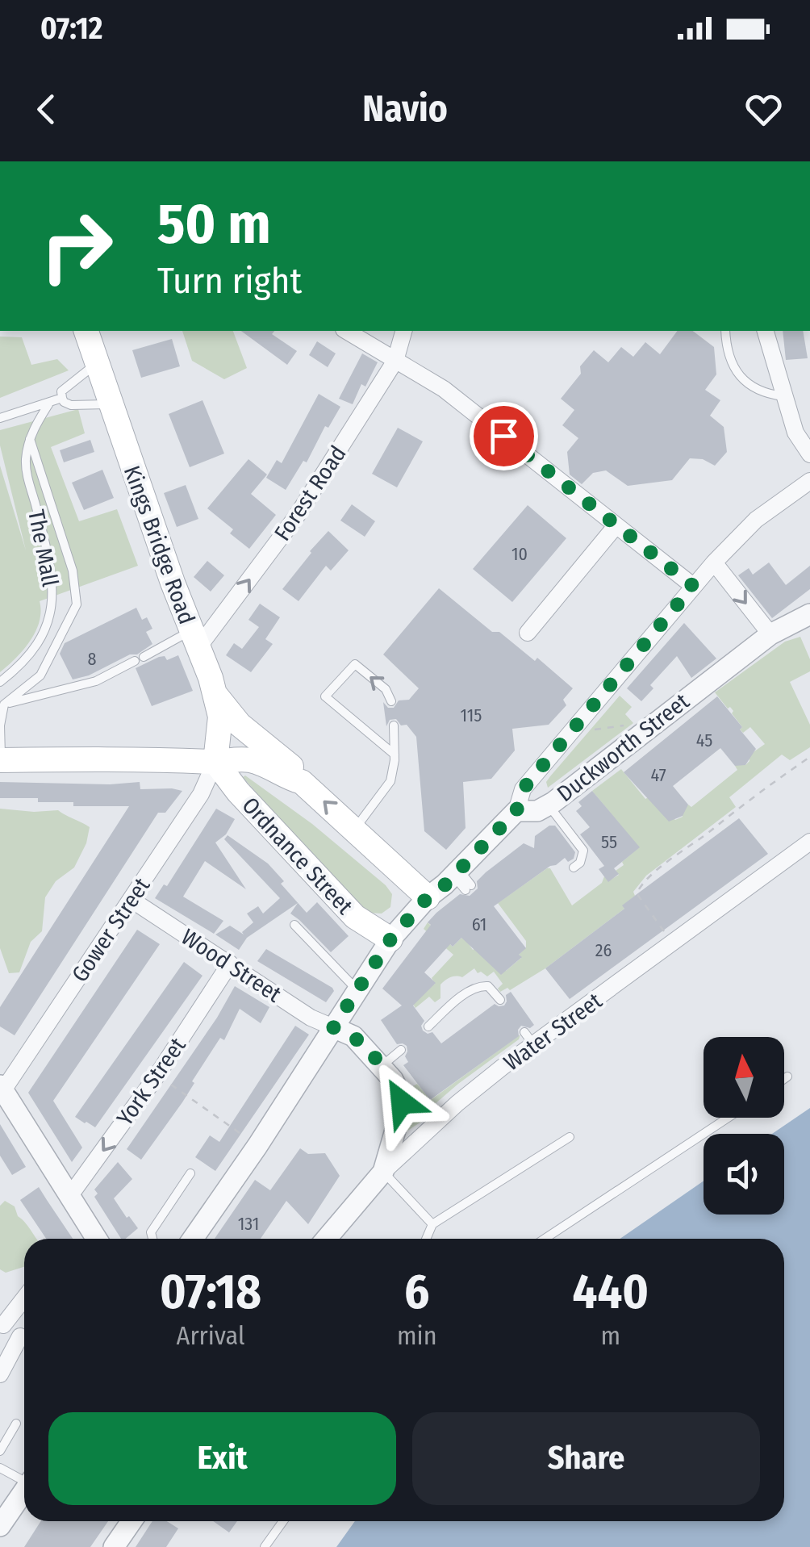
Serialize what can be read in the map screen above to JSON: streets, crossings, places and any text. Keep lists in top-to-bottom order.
{
  "streets": {
    "main road": ["Kings Bridge Road", "Ordnance Street"],
    "street": [
      "Forest Road",
      "Duckworth Street",
      "Gower Street",
      "Wood Street",
      "Water Street",
      "York Street"
    ],
    "lane": ["The Mall"]
  },
  "crossings": [
    ["Forest Road", "Kings Bridge Road"],
    ["Kings Bridge Road", "Ordnance Street"],
    ["Kings Bridge Road", "Gower Street"],
    ["Ordnance Street", "Gower Street"],
    ["Gower Street", "Wood Street"],
    ["Wood Street", "York Street"]
  ],
  "one_way": ["Forest Road"],
  "house_numbers": [
    "10",
    "8",
    "115",
    "45",
    "47",
    "55",
    "61",
    "26",
    "131"
  ],
  "north": "top",
  "page": {
    "status": "07:12",
    "header": "Navio",
    "turn": ["50 m", "Turn right"],
    "eta": [
      "07:18",
      "Arrival",
      "6",
      "min",
      "440",
      "m"
    ],
    "buttons": ["Exit", "Share"]
  }
}
